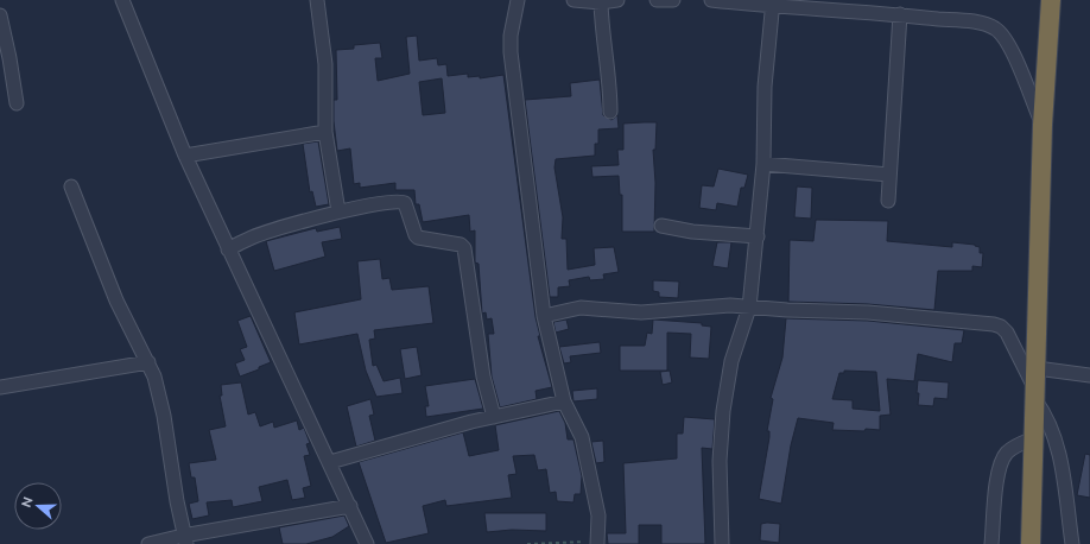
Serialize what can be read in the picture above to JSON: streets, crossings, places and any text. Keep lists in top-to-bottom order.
{
  "north": "left"
}
